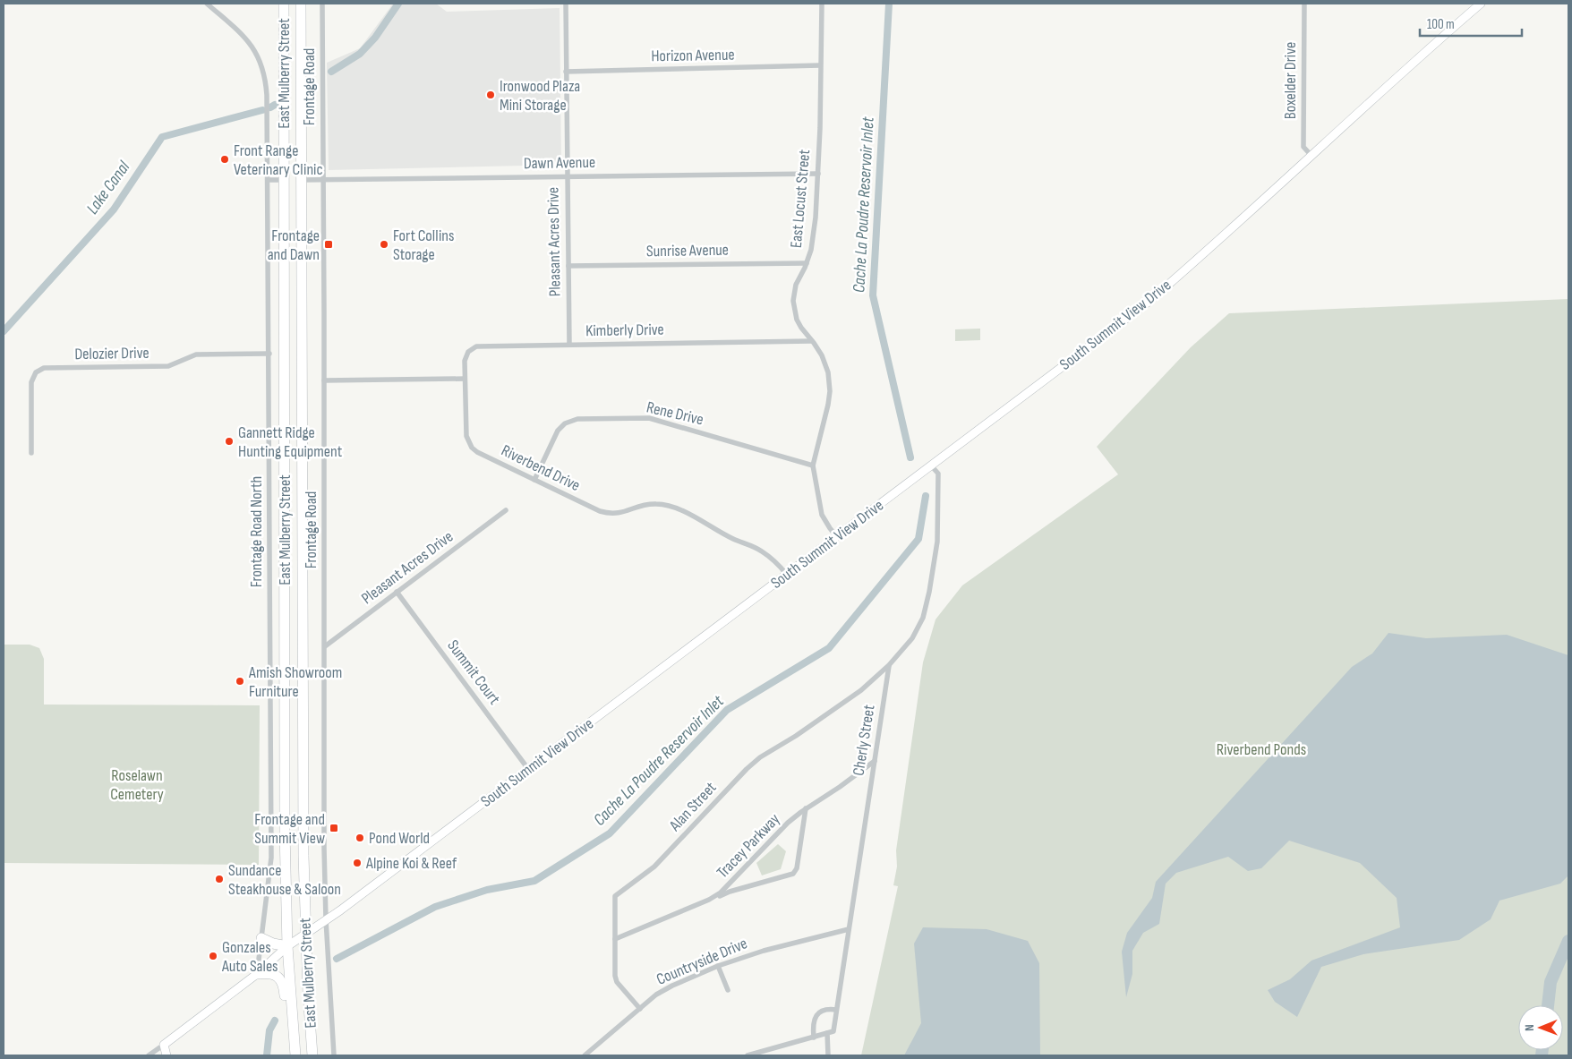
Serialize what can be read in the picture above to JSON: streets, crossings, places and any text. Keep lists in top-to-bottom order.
{
  "streets": {
    "highway": ["East Mulberry Street"],
    "street": [
      "Horizon Avenue",
      "Boxelder Drive",
      "Frontage Road",
      "Dawn Avenue",
      "East Locust Street",
      "Pleasant Acres Drive",
      "Sunrise Avenue",
      "South Summit View Drive",
      "Kimberly Drive",
      "Delozier Drive",
      "Rene Drive",
      "Riverbend Drive",
      "Frontage Road North",
      "Summit Court",
      "Cherly Street",
      "Alan Street",
      "Tracey Parkway",
      "Countryside Drive"
    ]
  },
  "crossings": [
    ["Horizon Avenue", "East Locust Street"],
    ["Horizon Avenue", "Pleasant Acres Drive"],
    ["East Mulberry Street", "Dawn Avenue"],
    ["East Mulberry Street", "South Summit View Drive"],
    ["Boxelder Drive", "South Summit View Drive"],
    ["Frontage Road", "Dawn Avenue"],
    ["Frontage Road", "Pleasant Acres Drive"],
    ["Frontage Road", "South Summit View Drive"],
    ["Dawn Avenue", "East Locust Street"],
    ["Dawn Avenue", "Pleasant Acres Drive"],
    ["East Locust Street", "Sunrise Avenue"],
    ["East Locust Street", "South Summit View Drive"],
    ["East Locust Street", "Kimberly Drive"],
    ["East Locust Street", "Rene Drive"],
    ["Pleasant Acres Drive", "Sunrise Avenue"],
    ["Pleasant Acres Drive", "Kimberly Drive"],
    ["Pleasant Acres Drive", "Summit Court"],
    ["South Summit View Drive", "Riverbend Drive"],
    ["South Summit View Drive", "Frontage Road North"],
    ["South Summit View Drive", "Summit Court"],
    ["Kimberly Drive", "Riverbend Drive"],
    ["Delozier Drive", "Frontage Road North"],
    ["Rene Drive", "Riverbend Drive"],
    ["Cherly Street", "Alan Street"],
    ["Cherly Street", "Tracey Parkway"],
    ["Cherly Street", "Countryside Drive"],
    ["Alan Street", "Tracey Parkway"],
    ["Alan Street", "Countryside Drive"]
  ],
  "water": ["Lake Canal", "Cache La Poudre Reservoir Inlet"],
  "parks": ["Riverbend Ponds", "Roselawn Cemetery"],
  "places": {
    "other": [
      "Ironwood Plaza Mini Storage",
      "Front Range Veterinary Clinic",
      "Fort Collins Storage",
      "Gannett Ridge Hunting Equipment",
      "Amish Showroom Furniture",
      "Pond World",
      "Alpine Koi & Reef",
      "Sundance Steakhouse & Saloon",
      "Gonzales Auto Sales"
    ],
    "transit": ["Frontage and Dawn", "Frontage and Summit View"]
  },
  "scale_bar": "100 m",
  "north": "left"
}
